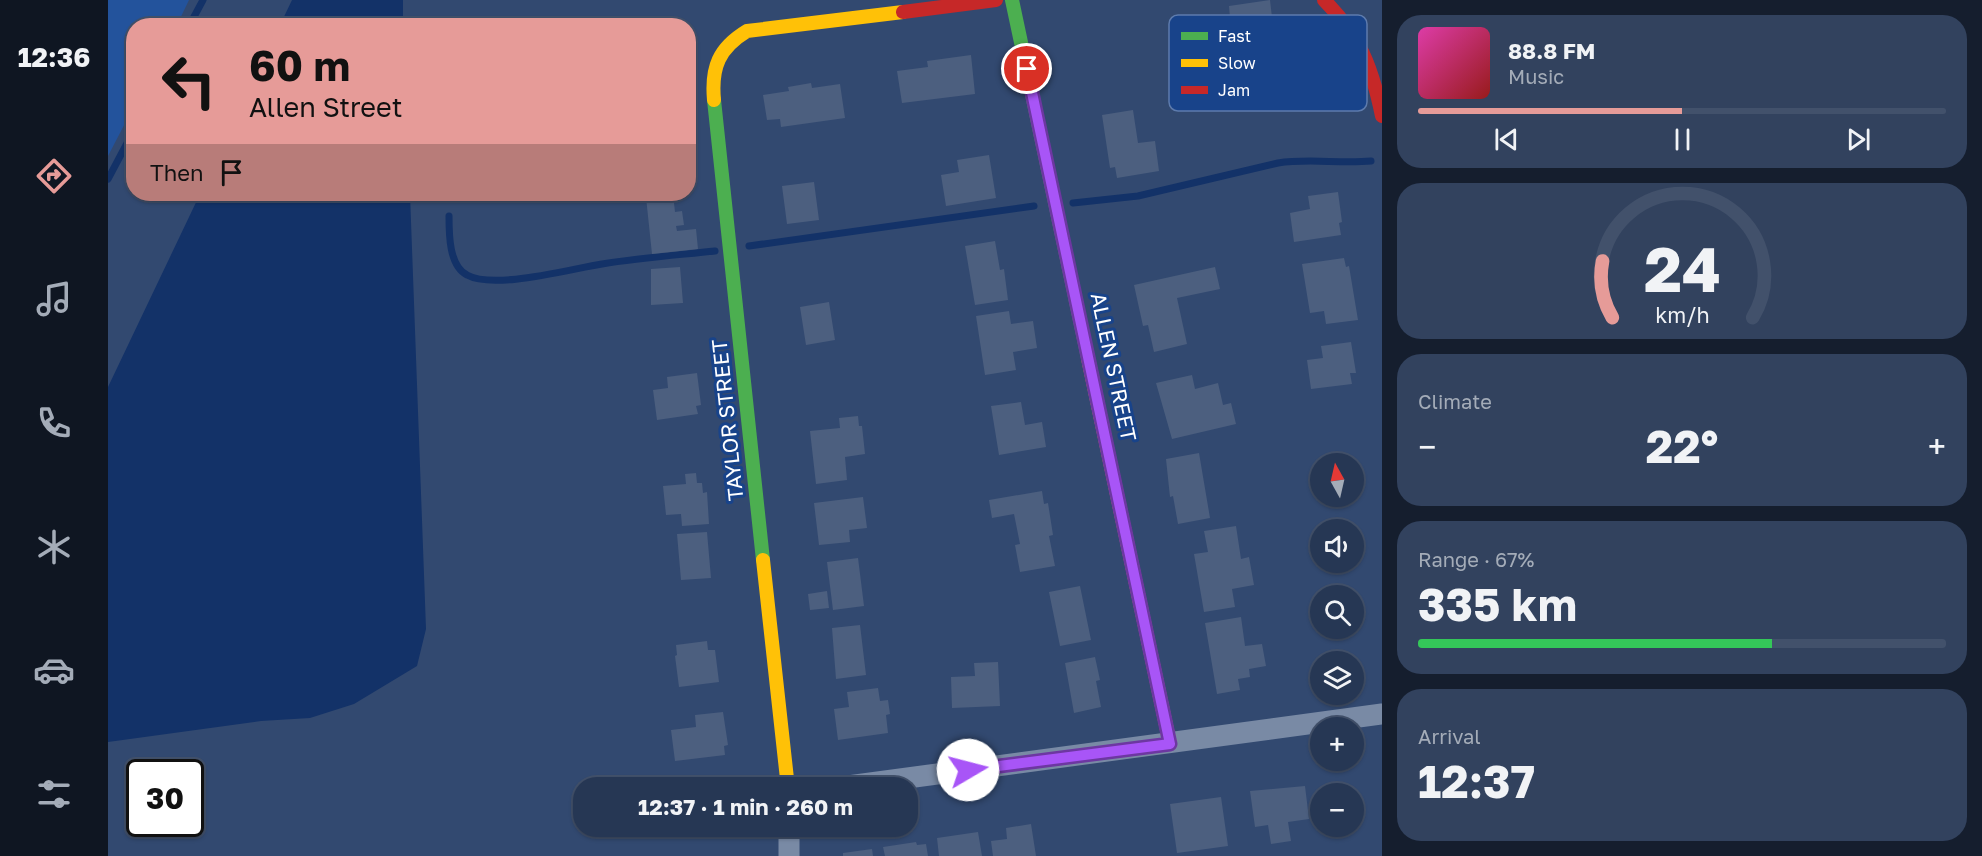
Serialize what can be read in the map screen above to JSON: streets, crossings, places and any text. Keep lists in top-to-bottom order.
{
  "streets": {
    "street": ["ALLEN STREET", "TAYLOR STREET"]
  },
  "legend": ["Fast", "Slow", "Jam"],
  "north": "top",
  "page": {
    "tabs": "12:36",
    "turn": ["60 m", "Allen Street"],
    "song": ["88.8 FM", "Music"],
    "then": "Then",
    "tile": [
      "Climate",
      ["Range · 67%", "335 km"],
      ["Arrival", "12:37"]
    ],
    "heat": ["−", "22°", "+"],
    "map_buttons": ["+", "−"],
    "limit": "30",
    "trip": "12:37 · 1 min · 260 m",
    "gauge": ["24", "km/h"]
  }
}
